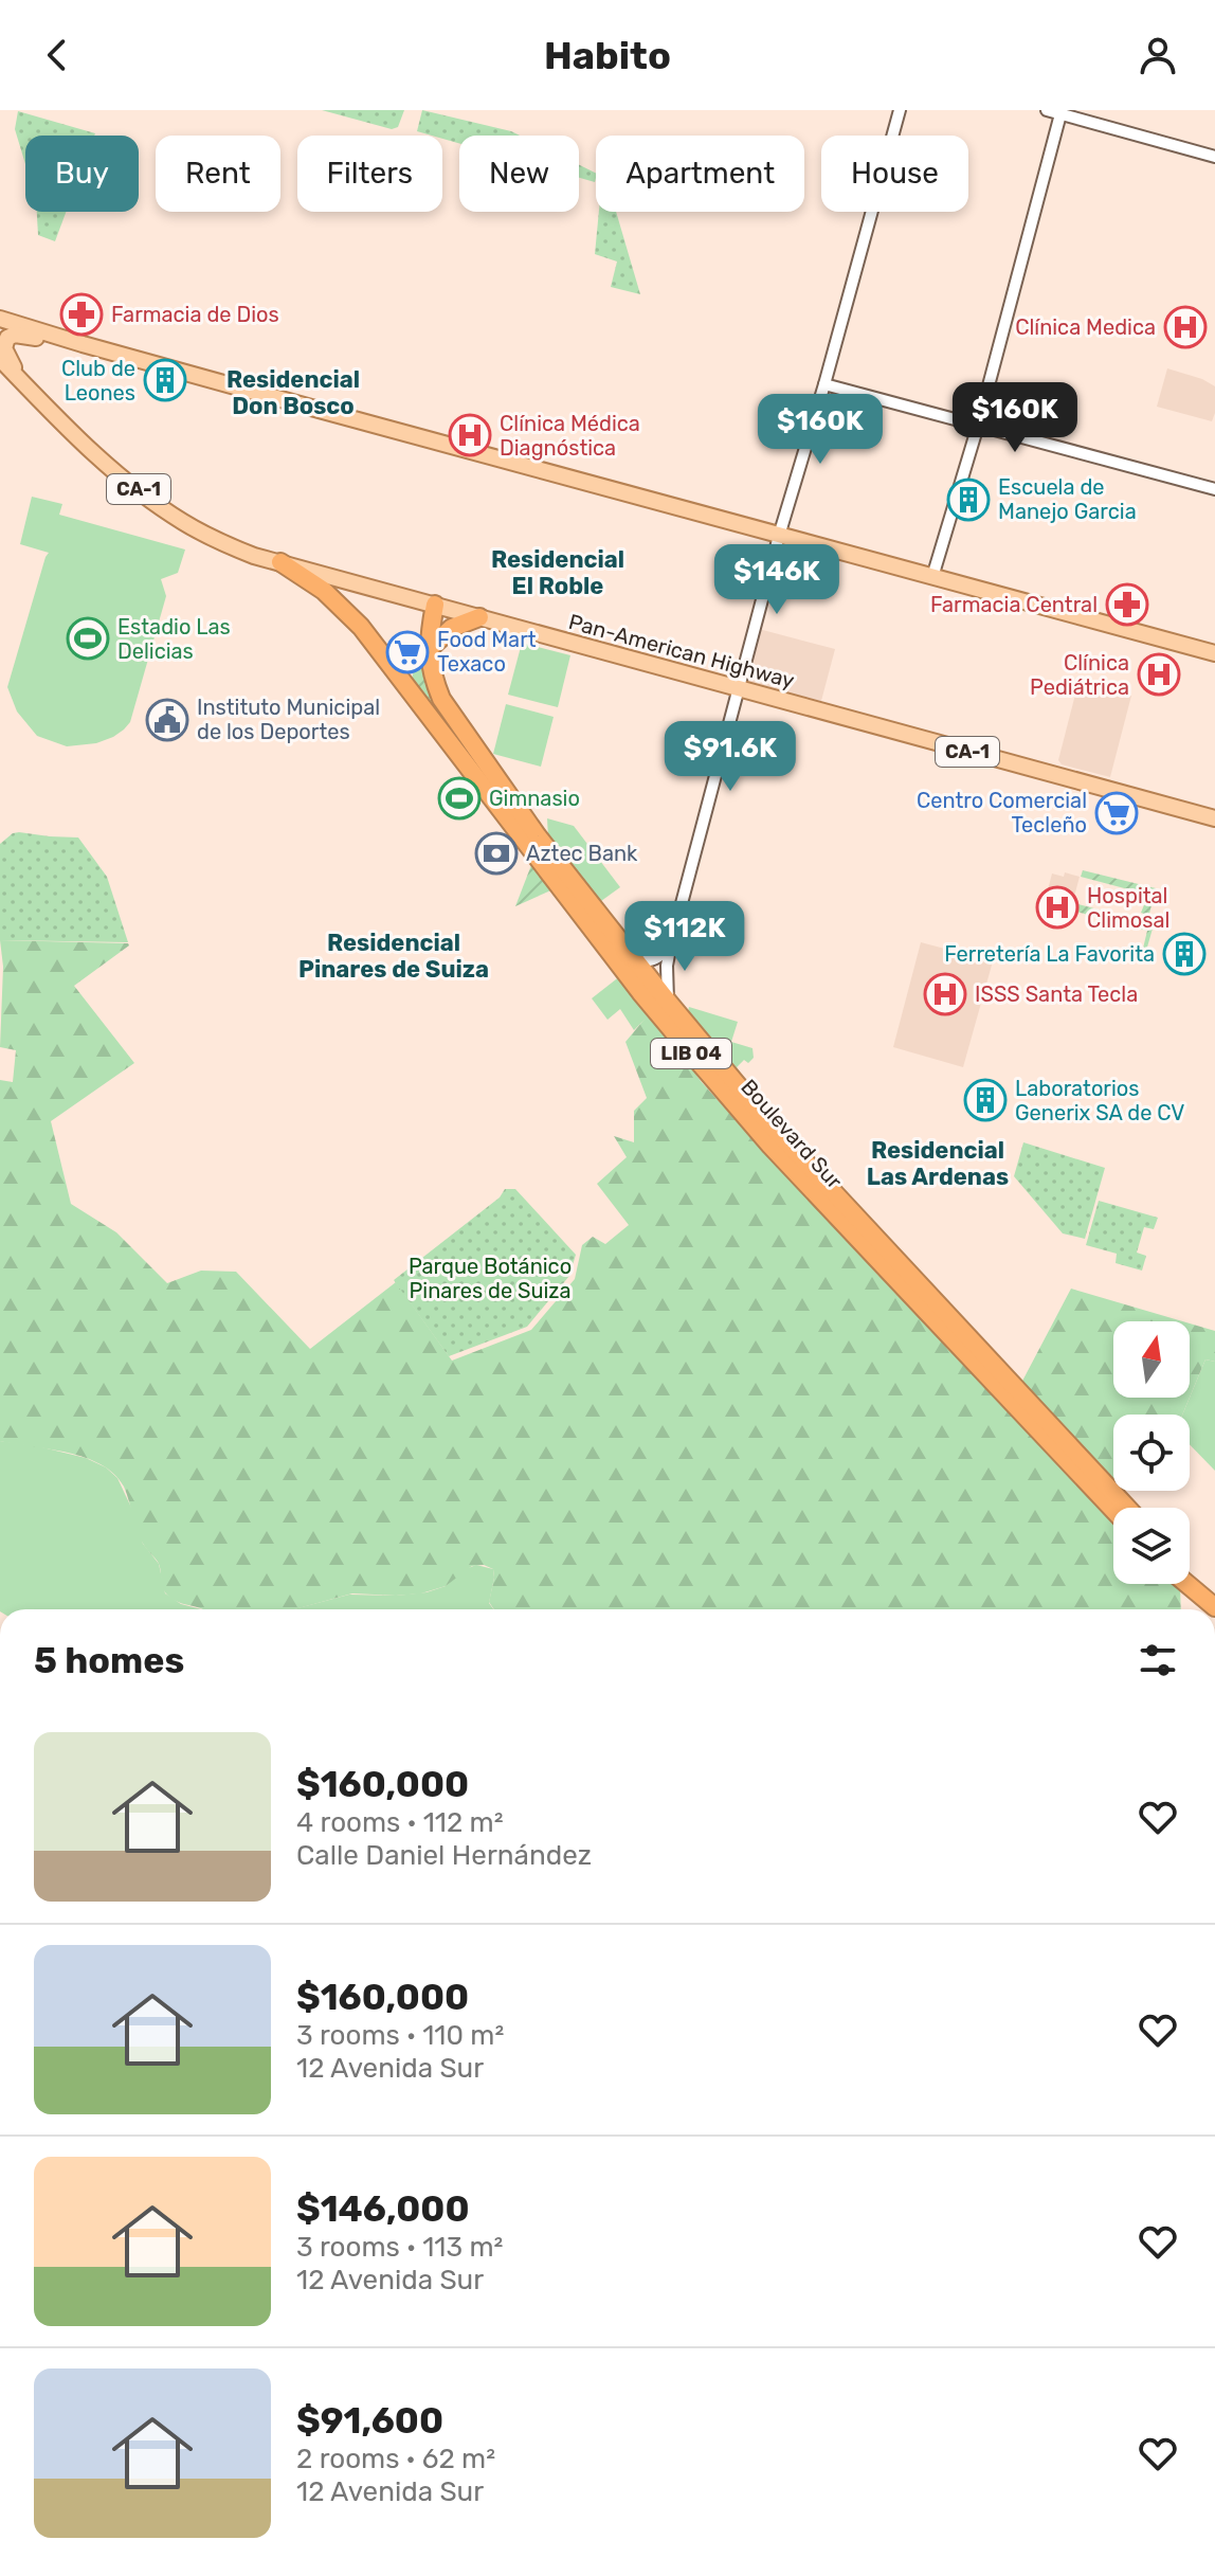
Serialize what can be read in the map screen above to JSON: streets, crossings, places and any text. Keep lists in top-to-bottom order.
{
  "streets": {
    "highway": ["LIB 04", "Boulevard Sur"],
    "main road": ["CA-1", "Pan-American Highway"]
  },
  "crossings": [
    ["Pan-American Highway", "Boulevard Sur"]
  ],
  "districts": [
    "Residencial Don Bosco",
    "Residencial El Roble",
    "Residencial Pinares de Suiza",
    "Residencial Las Ardenas"
  ],
  "parks": ["Parque Botánico Pinares de Suiza"],
  "places": {
    "pharmacy": ["Farmacia de Dios", "Farmacia Central"],
    "hospital": [
      "Clínica Medica",
      "Clínica Médica Diagnóstica",
      "Clínica Pediátrica",
      "Hospital Climosal",
      "ISSS Santa Tecla"
    ],
    "building": [
      "Club de Leones",
      "Escuela de Manejo Garcia",
      "Ferretería La Favorita",
      "Laboratorios Generix SA de CV"
    ],
    "sports": ["Estadio Las Delicias", "Gimnasio"],
    "supermarket": ["Food Mart Texaco", "Centro Comercial Tecleño"],
    "public building": ["Instituto Municipal de los Deportes"],
    "bank": ["Aztec Bank"]
  },
  "north": "top",
  "page": {
    "header": "Habito",
    "chip": [
      "Buy",
      "Rent",
      "Filters",
      "New",
      "Apartment",
      "House"
    ],
    "price": [
      "$160K",
      "$160K",
      "$146K",
      "$91.6K",
      "$112K"
    ],
    "heading": "5 homes",
    "list": [
      {
        "name": "$160,000",
        "note": "4 rooms · 112 m² · Calle Daniel Hernández"
      },
      {
        "name": "$160,000",
        "note": "3 rooms · 110 m² · 12 Avenida Sur"
      },
      {
        "name": "$146,000",
        "note": "3 rooms · 113 m² · 12 Avenida Sur"
      },
      {
        "name": "$91,600",
        "note": "2 rooms · 62 m² · 12 Avenida Sur"
      }
    ]
  }
}
